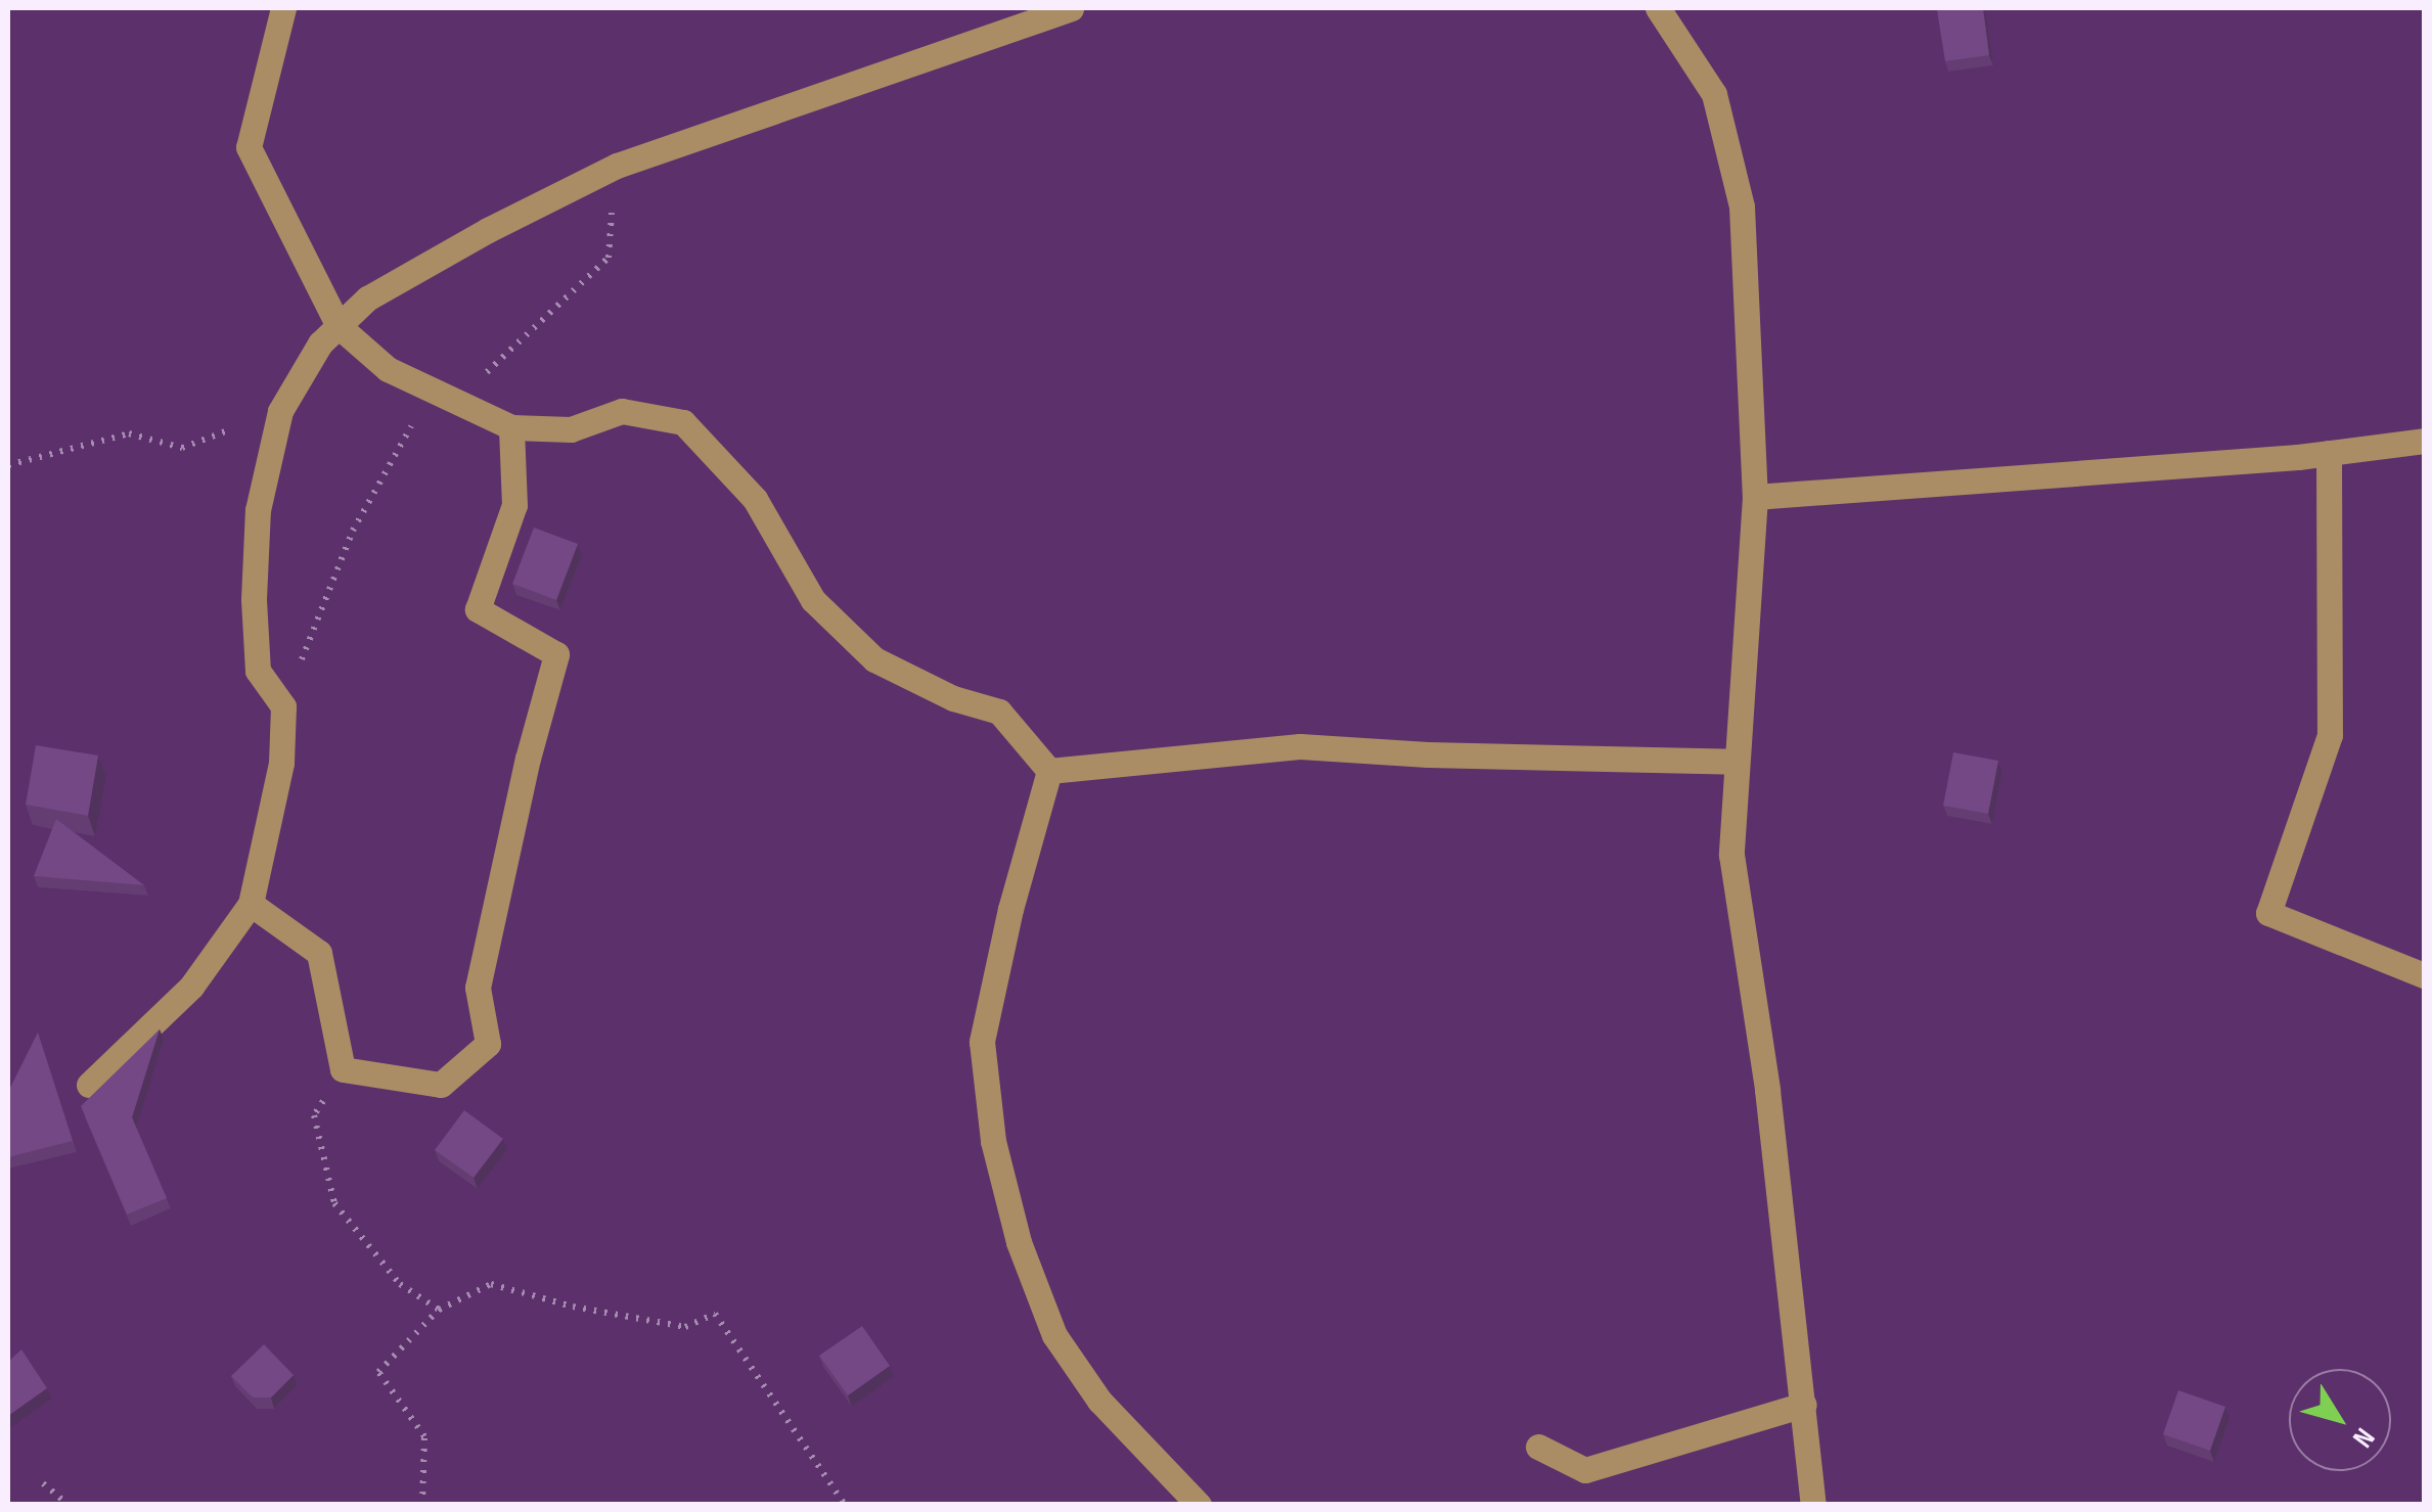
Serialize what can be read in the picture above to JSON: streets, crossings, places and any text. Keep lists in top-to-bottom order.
{
  "north": "bottom right"
}
